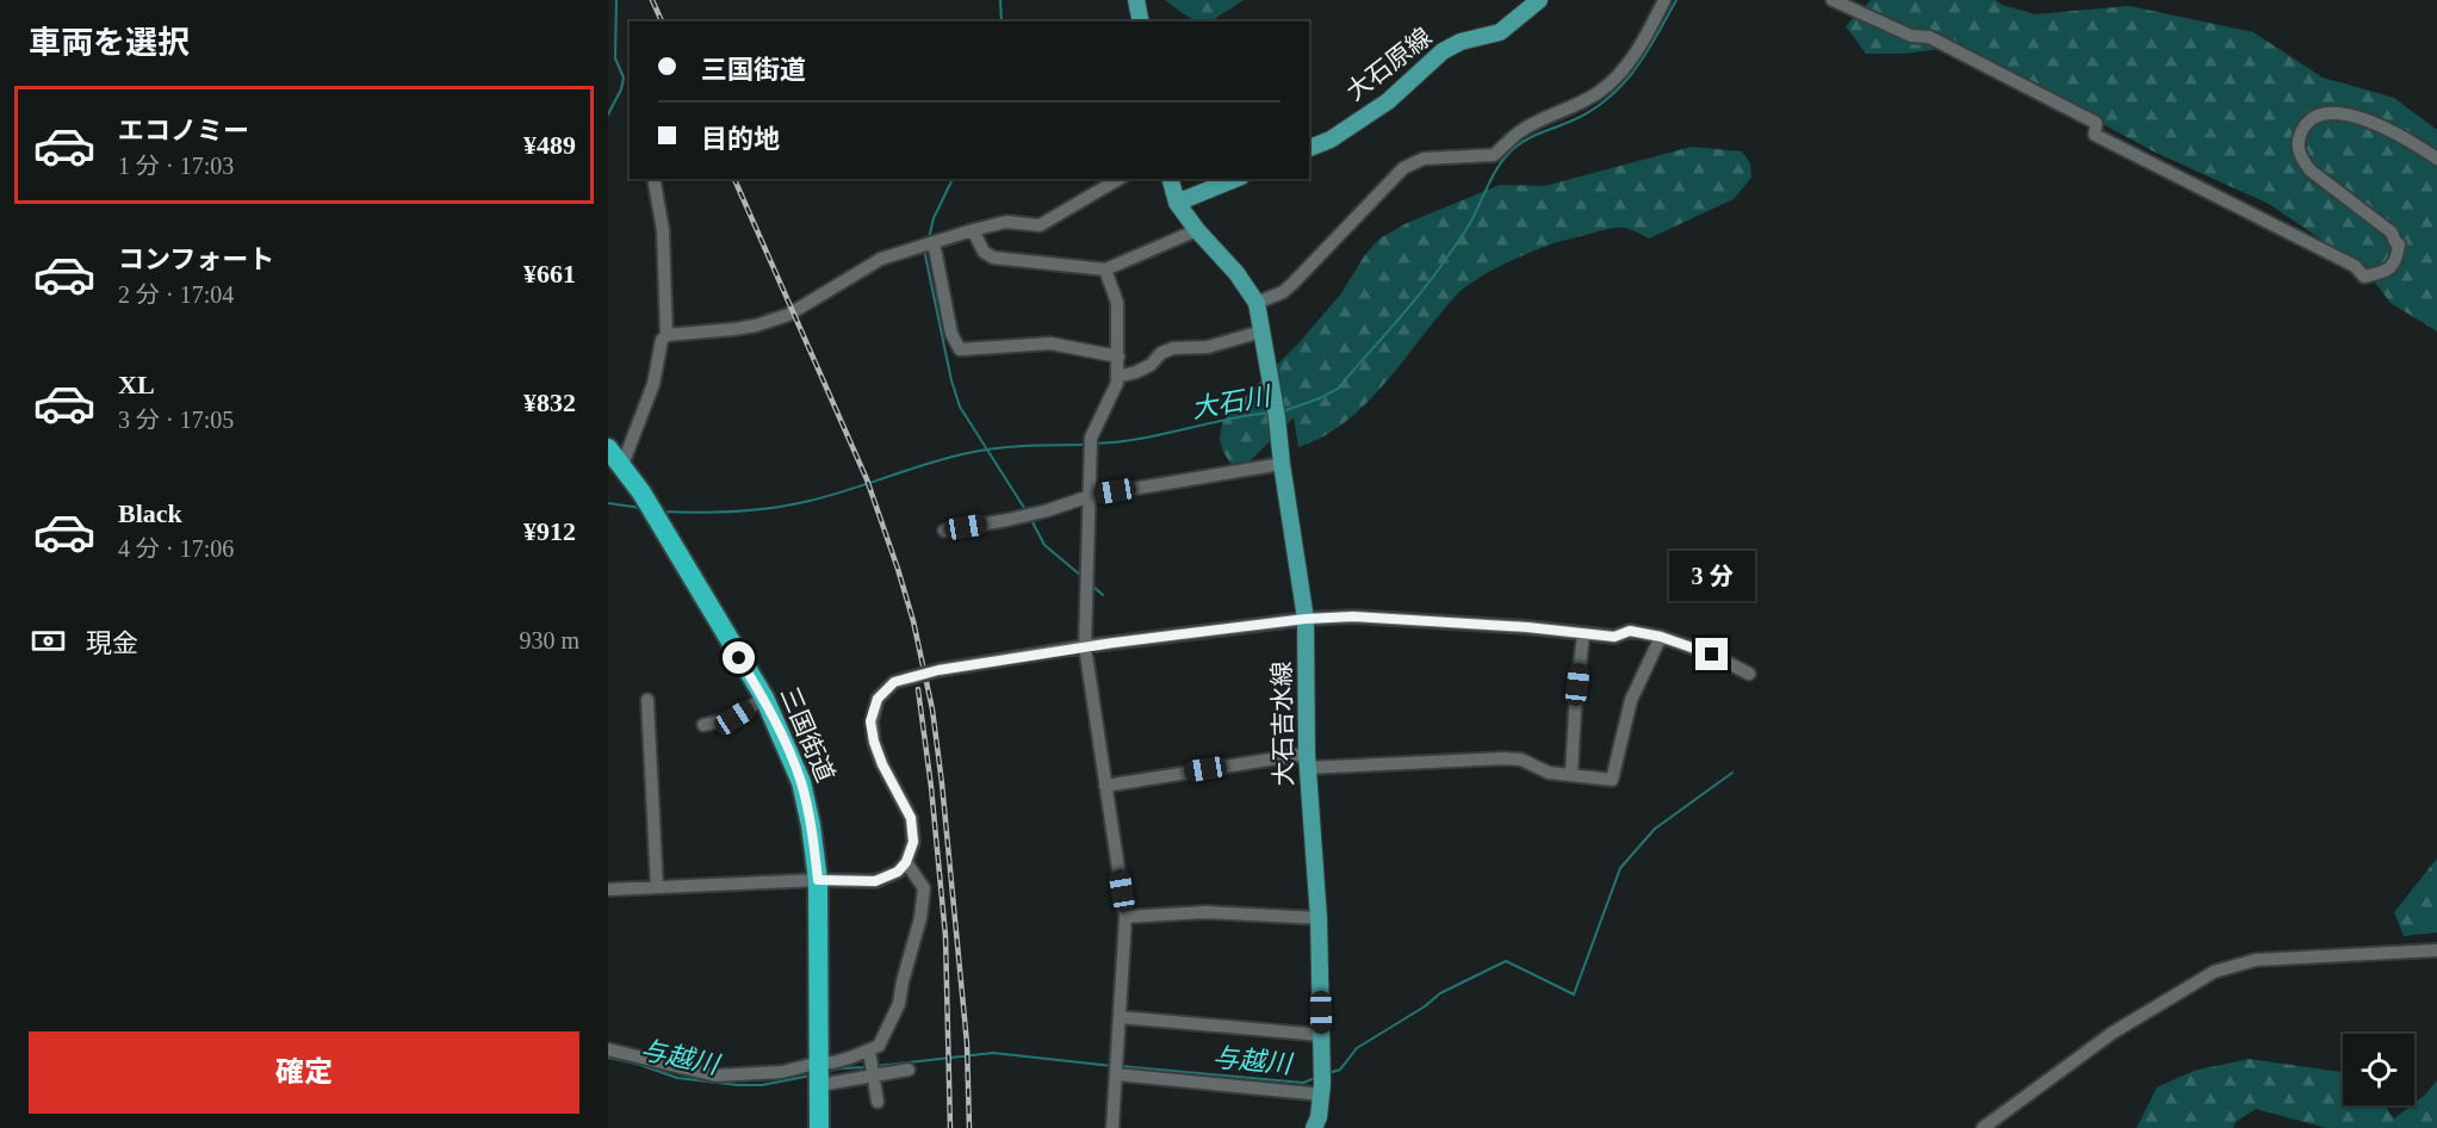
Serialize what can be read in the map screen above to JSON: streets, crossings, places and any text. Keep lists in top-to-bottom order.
{
  "streets": {
    "highway": ["三国街道"],
    "main road": ["大石原線", "大石吉水線"]
  },
  "water": ["大石川", "与越川"],
  "page": {
    "heading": "車両を選択",
    "banner": ["三国街道", "目的地"],
    "list": [
      {
        "name": "エコノミー",
        "note": "1 分 · 17:03",
        "value": "¥489"
      },
      {
        "name": "コンフォート",
        "note": "2 分 · 17:04",
        "value": "¥661"
      },
      {
        "name": "XL",
        "note": "3 分 · 17:05",
        "value": "¥832"
      },
      {
        "name": "Black",
        "note": "4 分 · 17:06",
        "value": "¥912"
      }
    ],
    "bubble": "3 分",
    "pay": ["現金", "930 m"],
    "buttons": "確定"
  }
}
